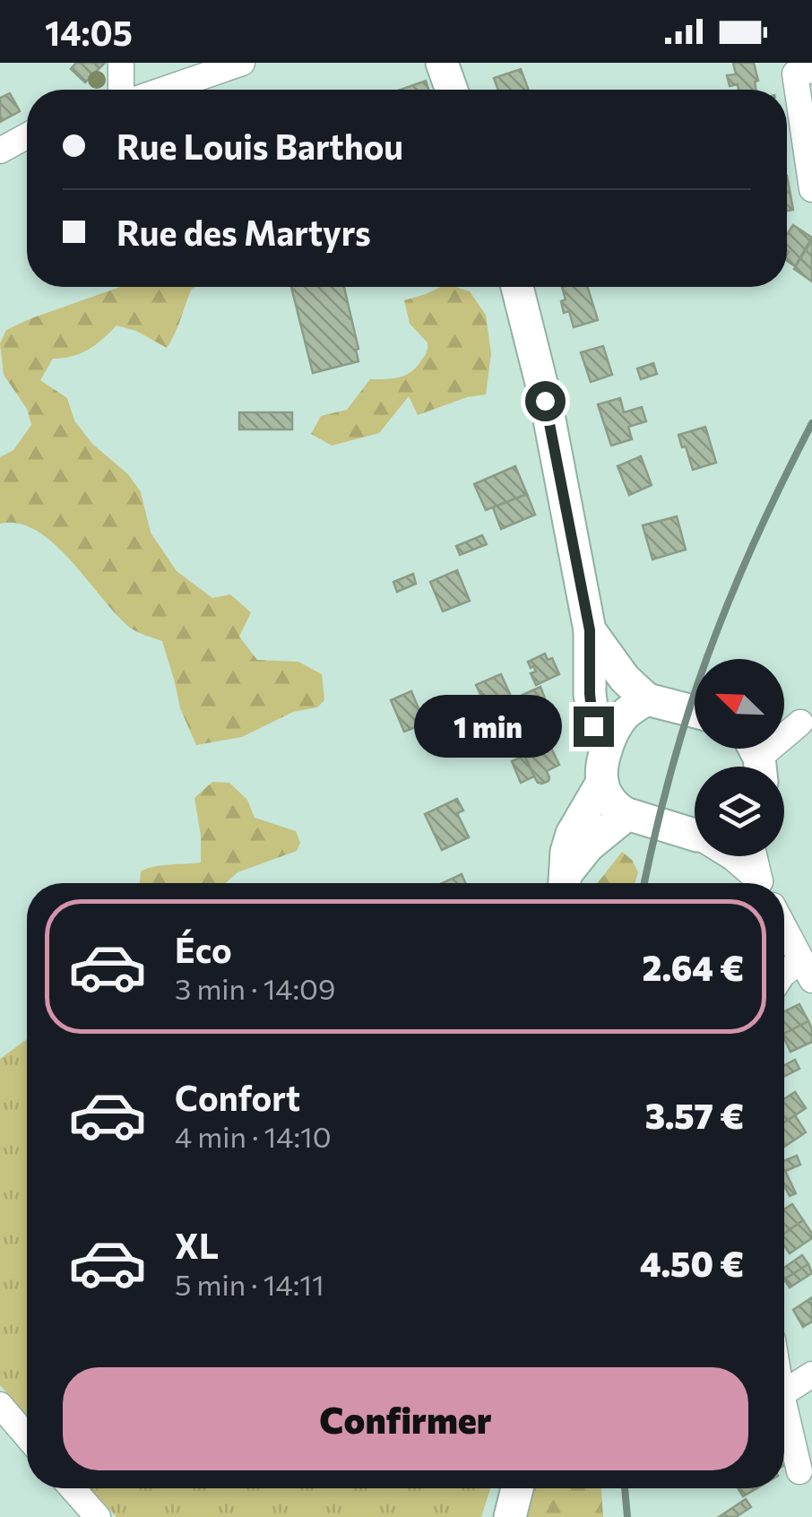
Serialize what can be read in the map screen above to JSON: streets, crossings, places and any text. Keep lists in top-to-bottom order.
{
  "north": "top left",
  "page": {
    "status": "14:05",
    "banner": ["Rue Louis Barthou", "Rue des Martyrs"],
    "bubble": "1 min",
    "list": [
      {
        "name": "Éco",
        "note": "3 min · 14:09",
        "value": "2.64 €"
      },
      {
        "name": "Confort",
        "note": "4 min · 14:10",
        "value": "3.57 €"
      },
      {
        "name": "XL",
        "note": "5 min · 14:11",
        "value": "4.50 €"
      }
    ],
    "buttons": "Confirmer"
  }
}
